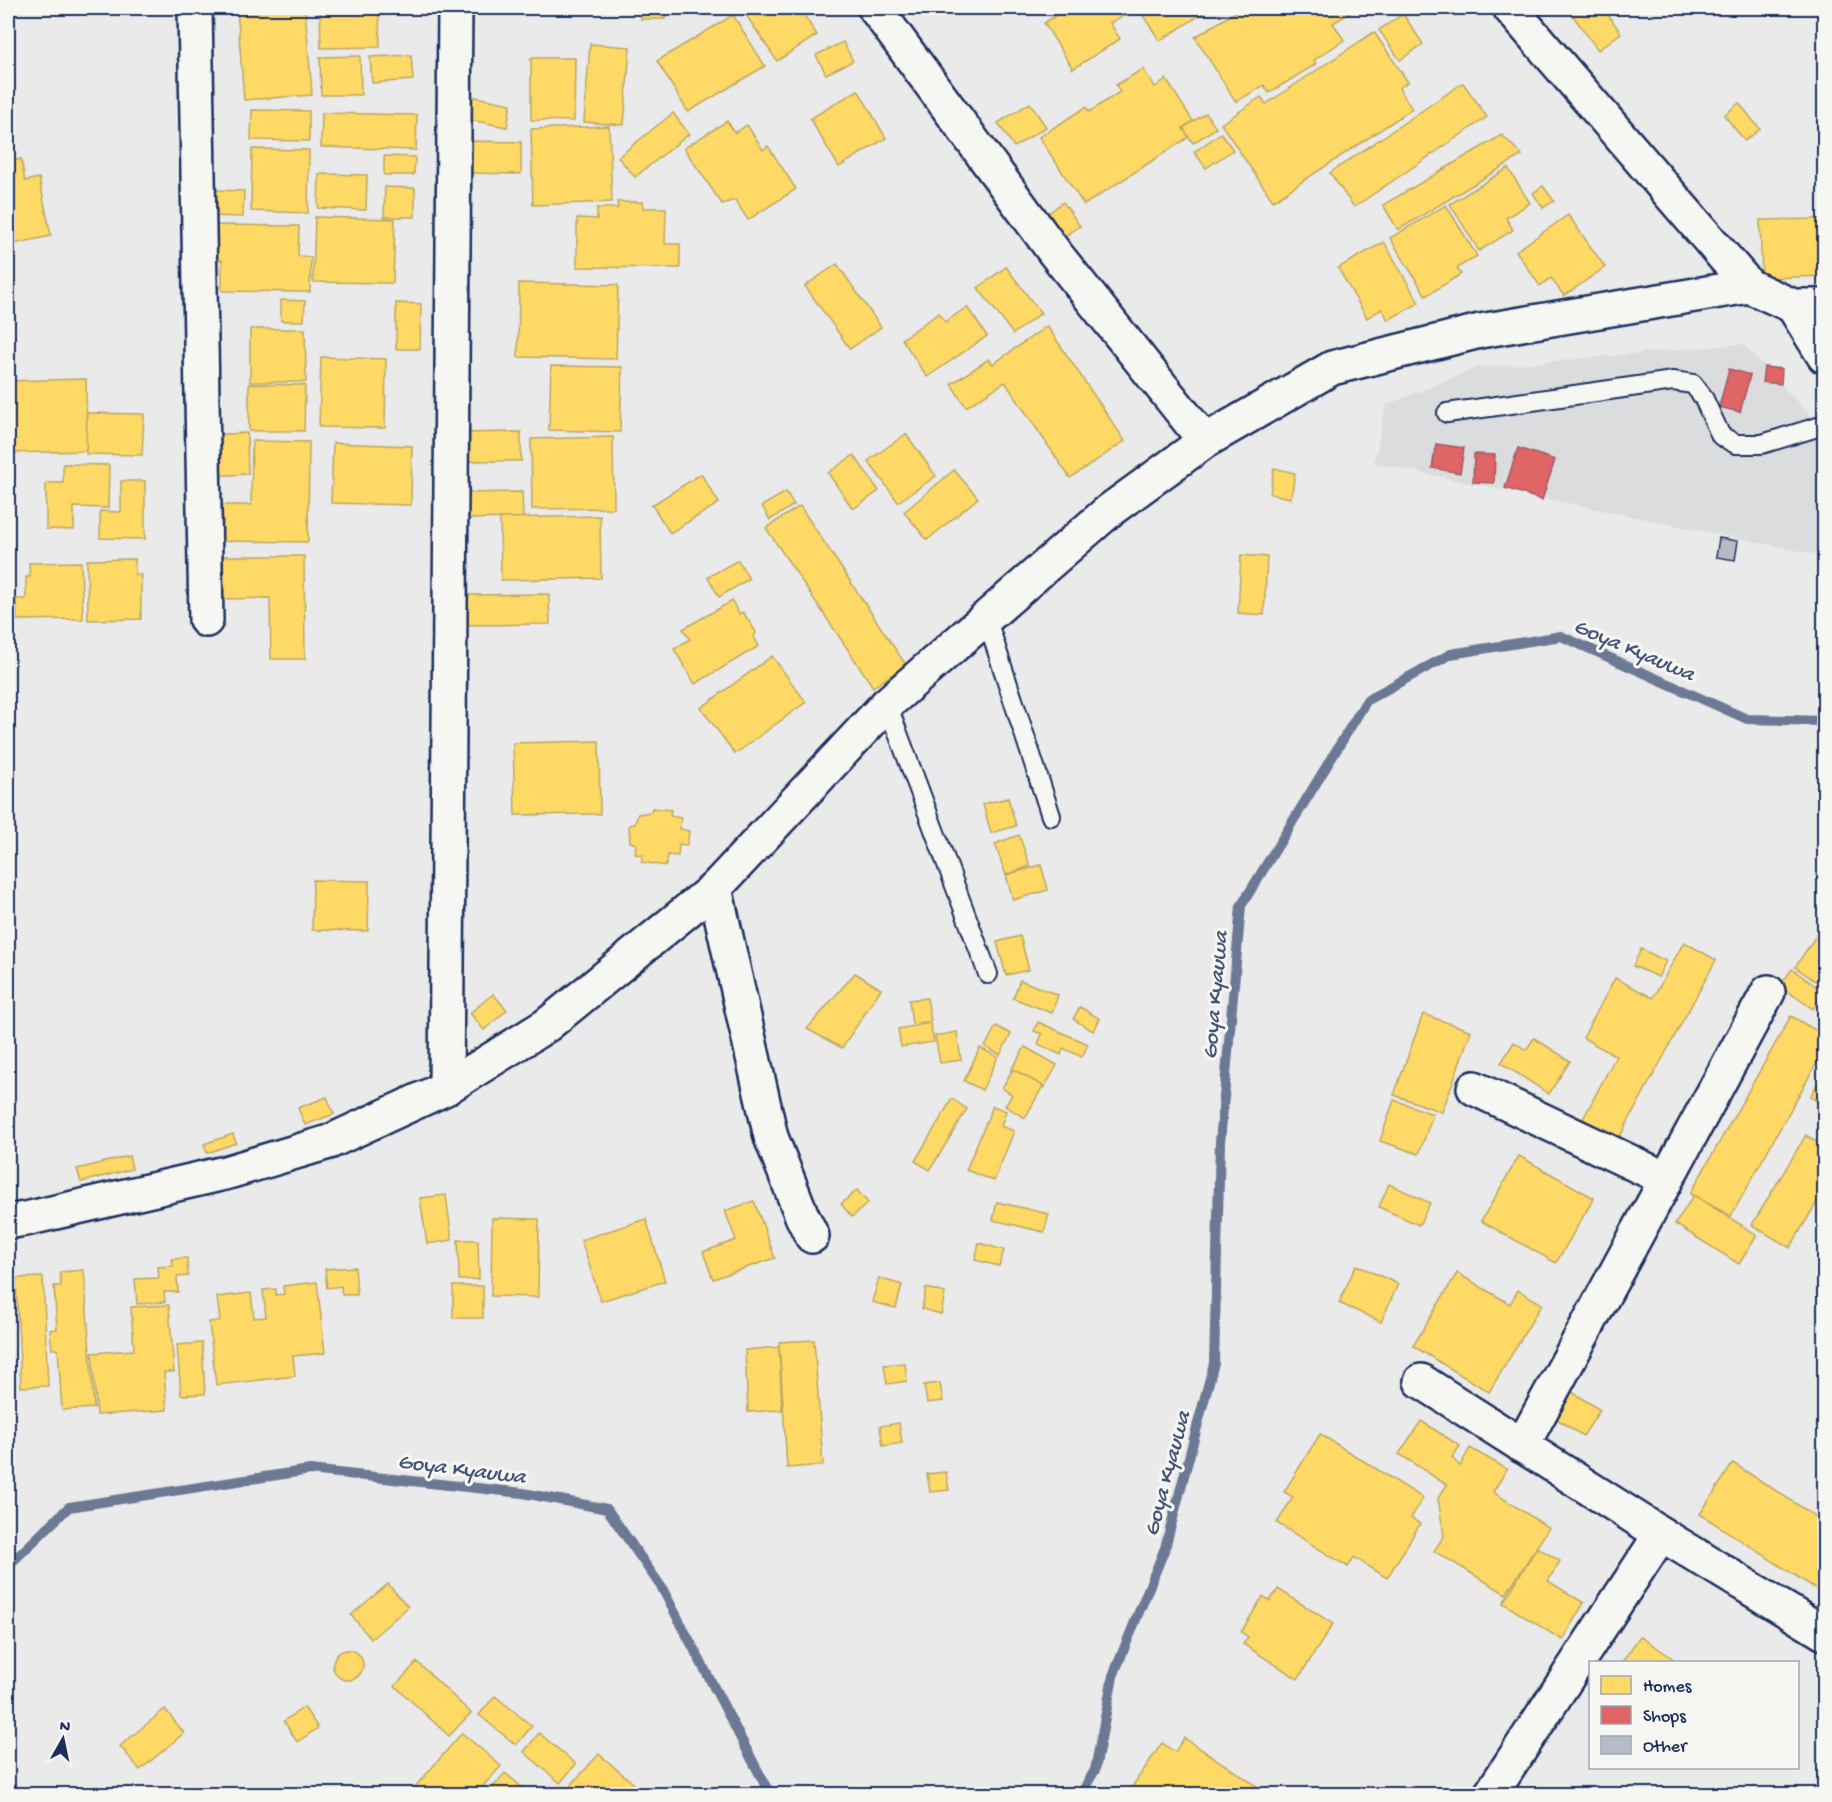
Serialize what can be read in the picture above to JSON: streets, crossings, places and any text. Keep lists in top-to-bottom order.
{
  "water": ["Goya Kyauwa"],
  "legend": ["Homes", "Shops", "Other"],
  "north": "top"
}
